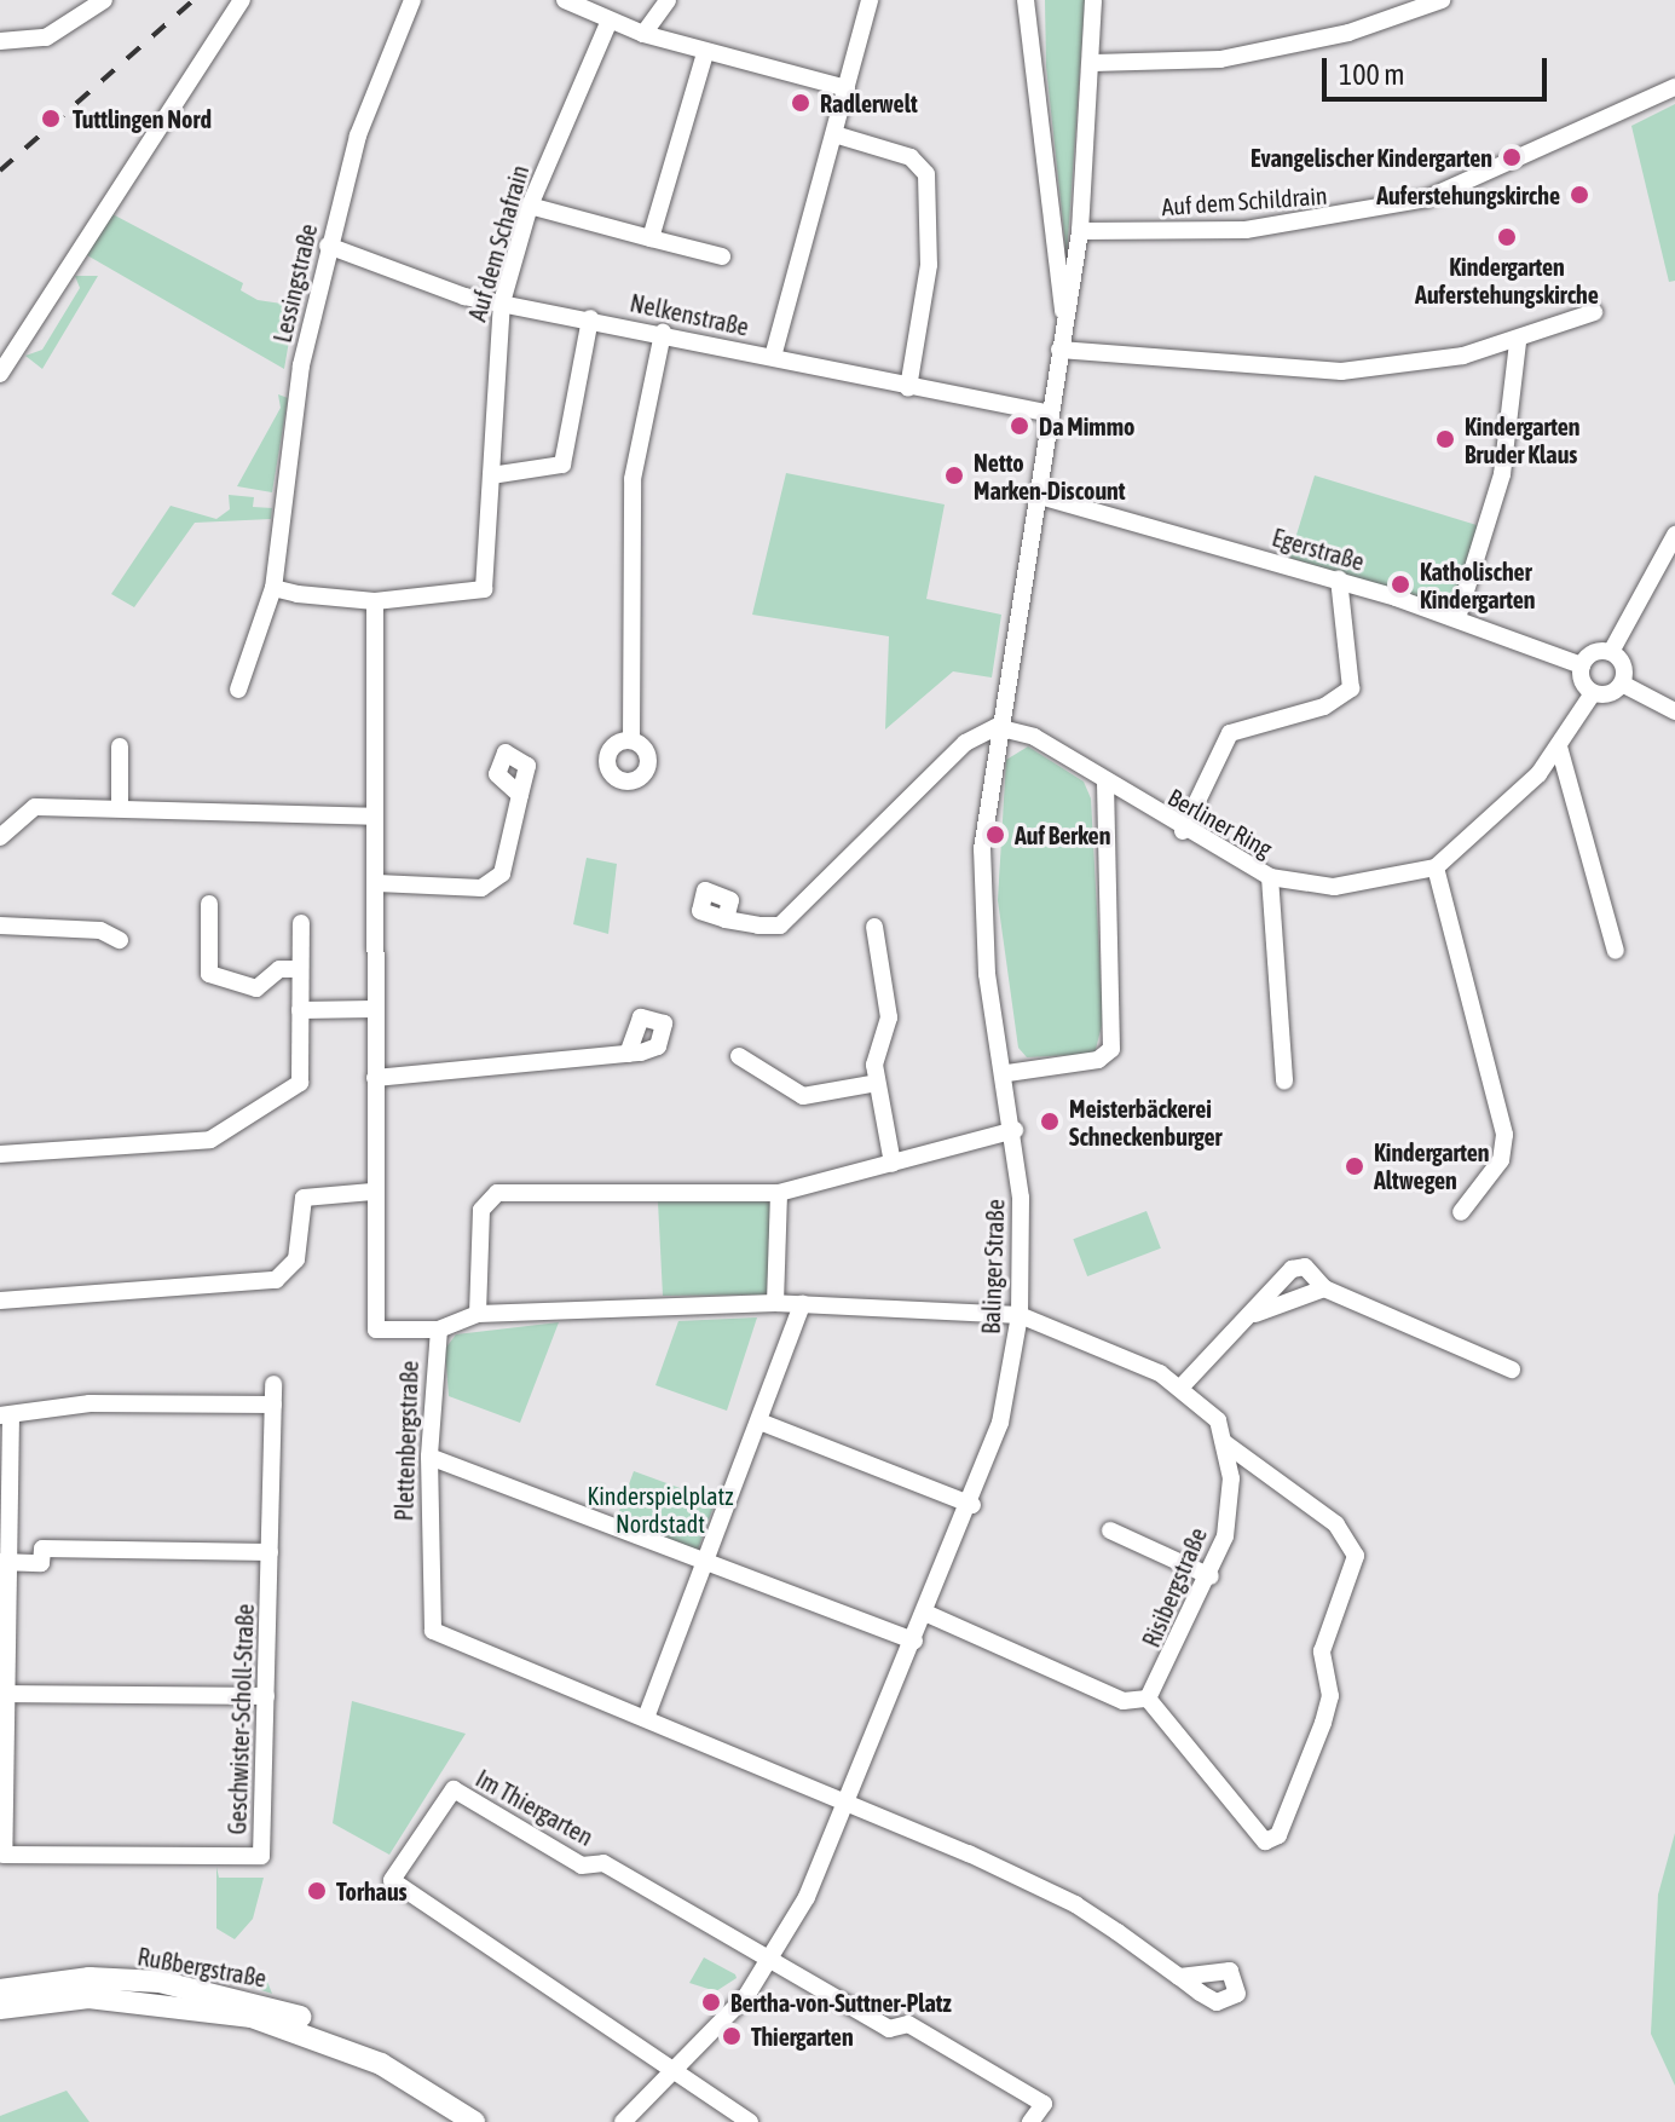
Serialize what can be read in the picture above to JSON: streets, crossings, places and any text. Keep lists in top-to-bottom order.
{
  "streets": {
    "street": [
      "Auf dem Schildrain",
      "Auf dem Schafrain",
      "Lessingstraße",
      "Nelkenstraße",
      "Egerstraße",
      "Berliner Ring",
      "Balinger Straße",
      "Plettenbergstraße",
      "Risibergstraße",
      "Geschwister-Scholl-Straße",
      "Im Thiergarten",
      "Rußbergstraße"
    ]
  },
  "crossings": [
    ["Auf dem Schildrain", "Balinger Straße"],
    ["Auf dem Schafrain", "Nelkenstraße"],
    ["Lessingstraße", "Nelkenstraße"],
    ["Nelkenstraße", "Balinger Straße"],
    ["Egerstraße", "Berliner Ring"],
    ["Egerstraße", "Balinger Straße"],
    ["Berliner Ring", "Balinger Straße"],
    ["Balinger Straße", "Plettenbergstraße"],
    ["Balinger Straße", "Risibergstraße"],
    ["Balinger Straße", "Im Thiergarten"],
    ["Plettenbergstraße", "Risibergstraße"]
  ],
  "parks": ["Kinderspielplatz Nordstadt"],
  "places": [
    "Radlerwelt",
    "Tuttlingen Nord",
    "Evangelischer Kindergarten",
    "Auferstehungskirche",
    "Kindergarten Auferstehungskirche",
    "Da Mimmo",
    "Kindergarten Bruder Klaus",
    "Netto Marken-Discount",
    "Katholischer Kindergarten",
    "Auf Berken",
    "Meisterbäckerei Schneckenburger",
    "Kindergarten Altwegen",
    "Torhaus",
    "Bertha-von-Suttner-Platz",
    "Thiergarten"
  ],
  "scale_bar": "100 m"
}
